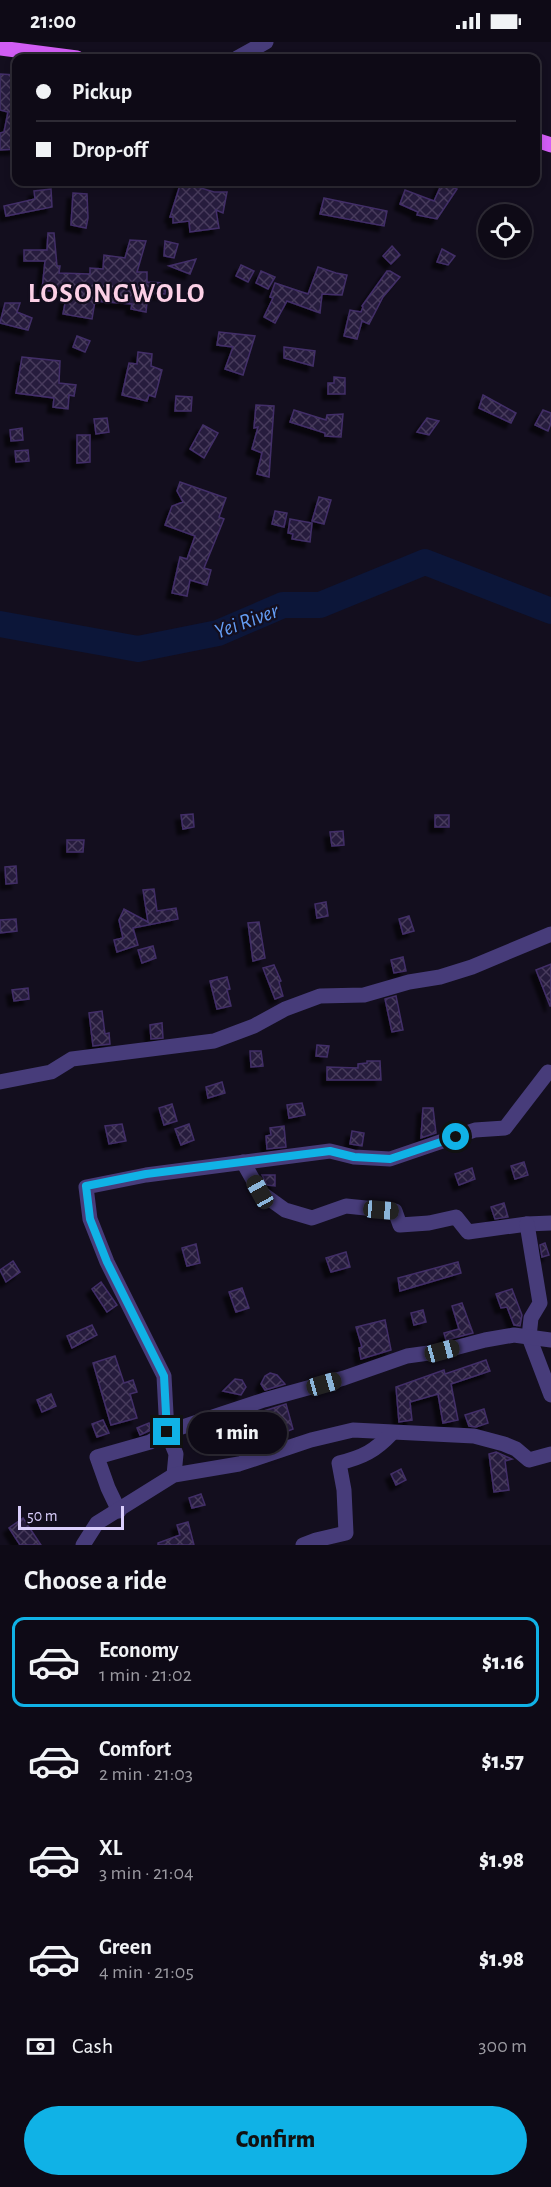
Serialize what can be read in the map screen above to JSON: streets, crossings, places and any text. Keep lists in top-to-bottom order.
{
  "districts": ["LOSONGWOLO"],
  "water": ["Yei River"],
  "scale_bar": "50 m",
  "page": {
    "status": "21:00",
    "banner": ["Pickup", "Drop-off"],
    "bubble": "1 min",
    "scale": "50 m",
    "heading": "Choose a ride",
    "list": [
      {
        "name": "Economy",
        "note": "1 min · 21:02",
        "value": "$1.16"
      },
      {
        "name": "Comfort",
        "note": "2 min · 21:03",
        "value": "$1.57"
      },
      {
        "name": "XL",
        "note": "3 min · 21:04",
        "value": "$1.98"
      },
      {
        "name": "Green",
        "note": "4 min · 21:05",
        "value": "$1.98"
      }
    ],
    "pay": ["Cash", "300 m"],
    "buttons": "Confirm"
  }
}
